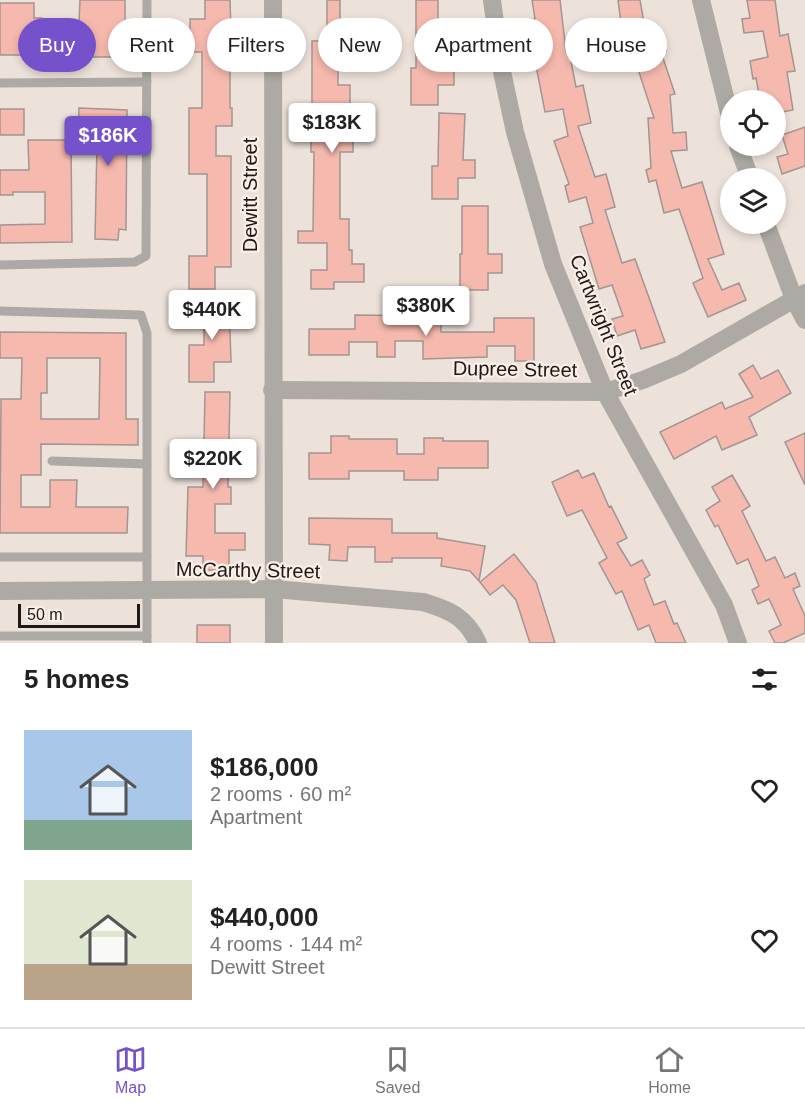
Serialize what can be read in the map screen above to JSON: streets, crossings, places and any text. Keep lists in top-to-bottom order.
{
  "streets": {
    "street": [
      "Dewitt Street",
      "Cartwright Street",
      "Dupree Street",
      "McCarthy Street"
    ]
  },
  "crossings": [
    ["Dewitt Street", "Dupree Street"],
    ["Dewitt Street", "McCarthy Street"],
    ["Cartwright Street", "Dupree Street"]
  ],
  "scale_bar": "50 m",
  "page": {
    "chip": [
      "Buy",
      "Rent",
      "Filters",
      "New",
      "Apartment",
      "House"
    ],
    "price": [
      "$183K",
      "$186K",
      "$380K",
      "$440K",
      "$220K"
    ],
    "scale": "50 m",
    "heading": "5 homes",
    "list": [
      {
        "name": "$186,000",
        "note": "2 rooms · 60 m² · Apartment"
      },
      {
        "name": "$440,000",
        "note": "4 rooms · 144 m² · Dewitt Street"
      }
    ],
    "tabs": ["Map", "Saved", "Home"]
  }
}
